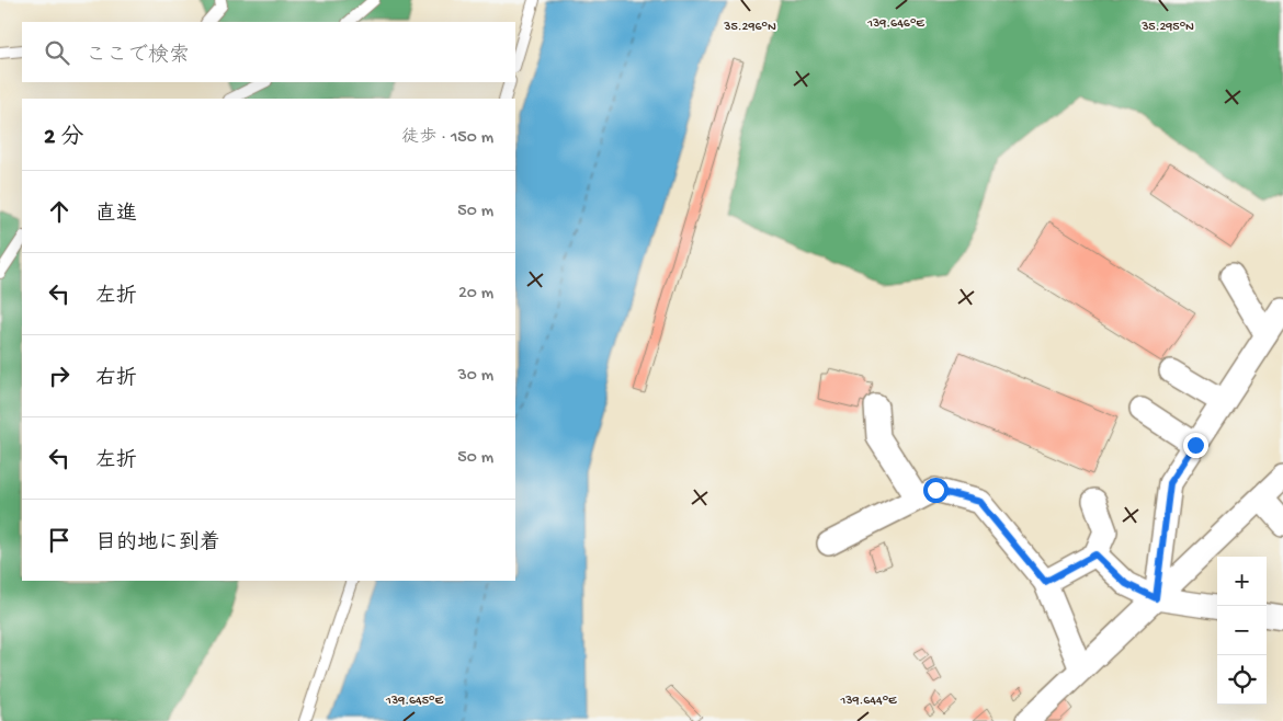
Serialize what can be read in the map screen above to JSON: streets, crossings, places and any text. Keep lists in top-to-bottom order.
{
  "page": {
    "search": "ここで検索",
    "heading": ["2 分", "徒歩 · 150 m"],
    "list": [
      ["直進", "50 m"],
      ["左折", "20 m"],
      ["右折", "30 m"],
      ["左折", "50 m"],
      "目的地に到着"
    ],
    "map_buttons": ["+", "−"]
  },
  "coordinates": [
    "139.646°E",
    "35.296°N",
    "35.295°N",
    "139.645°E",
    "139.644°E"
  ]
}
